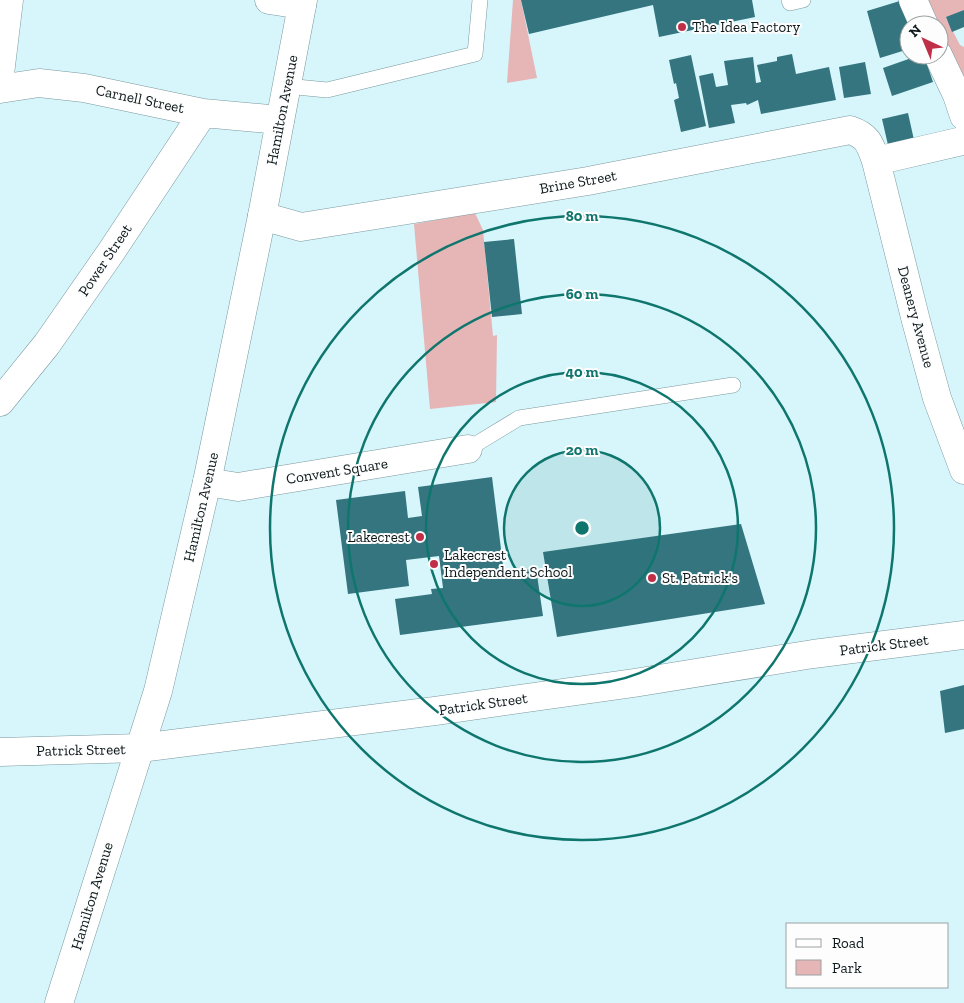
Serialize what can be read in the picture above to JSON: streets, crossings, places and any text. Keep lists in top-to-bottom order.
{
  "streets": {
    "street": [
      "Carnell Street",
      "Hamilton Avenue",
      "Brine Street",
      "Power Street",
      "Deanery Avenue",
      "Convent Square",
      "Patrick Street"
    ]
  },
  "crossings": [
    ["Carnell Street", "Hamilton Avenue"],
    ["Carnell Street", "Power Street"],
    ["Hamilton Avenue", "Brine Street"],
    ["Hamilton Avenue", "Convent Square"],
    ["Hamilton Avenue", "Patrick Street"],
    ["Brine Street", "Deanery Avenue"]
  ],
  "places": [
    "The Idea Factory",
    "Lakecrest",
    "Lakecrest Independent School",
    "St. Patrick's"
  ],
  "legend": ["Road", "Park"],
  "north": "top left",
  "rings": [
    "80 m",
    "60 m",
    "40 m",
    "20 m"
  ]
}
